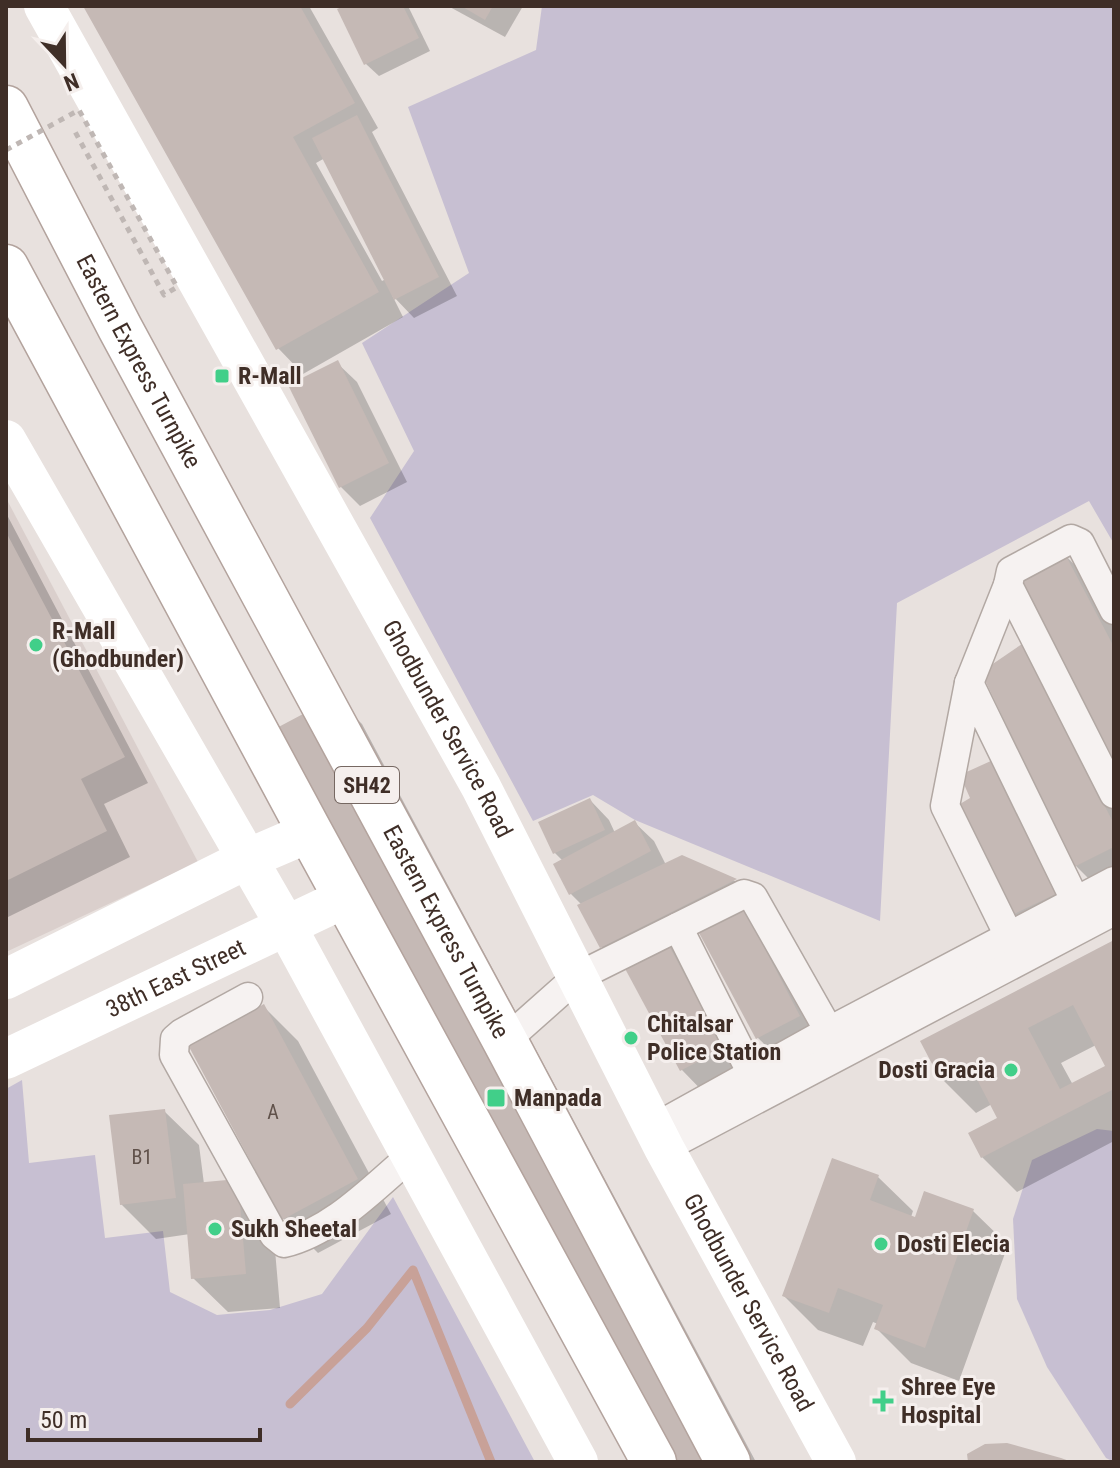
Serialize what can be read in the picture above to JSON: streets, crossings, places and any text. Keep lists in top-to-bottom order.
{
  "streets": {
    "main road": ["Eastern Express Turnpike", "SH42"],
    "street": ["Ghodbunder Service Road", "38th East Street"]
  },
  "crossings": [
    ["SH42", "38th East Street"]
  ],
  "places": {
    "transit": ["R-Mall", "Manpada"],
    "other": [
      "R-Mall (Ghodbunder)",
      "Chitalsar Police Station",
      "Dosti Gracia",
      "Sukh Sheetal",
      "Dosti Elecia"
    ],
    "health": ["Shree Eye Hospital"]
  },
  "house_numbers": ["A", "B1"],
  "scale_bar": "50 m",
  "north": "bottom"
}
